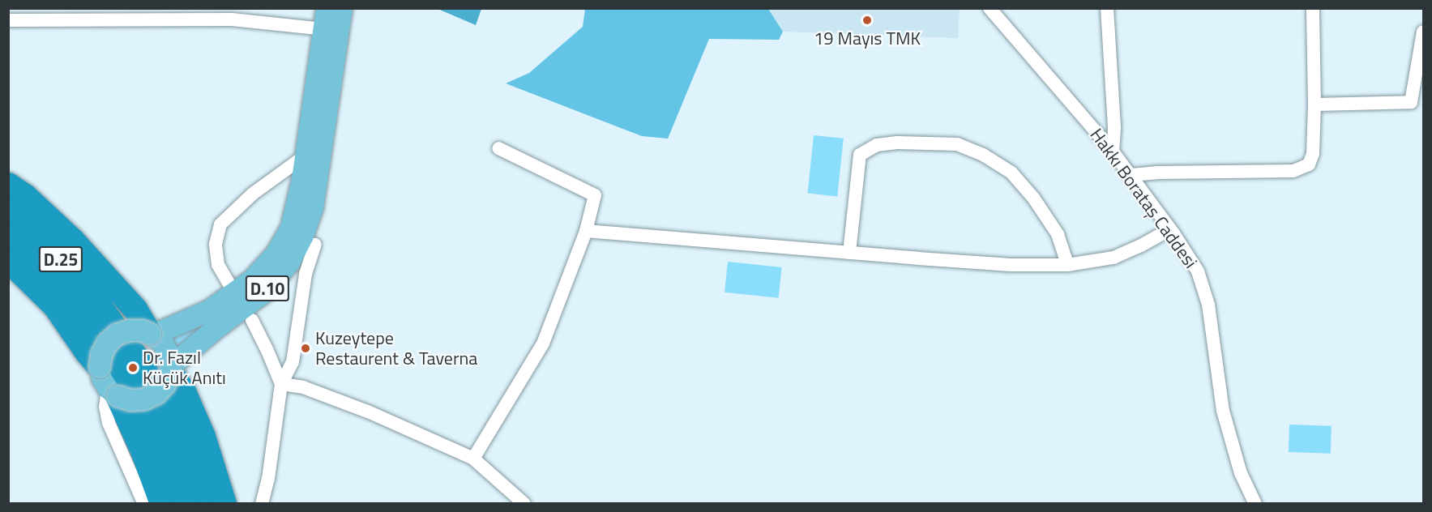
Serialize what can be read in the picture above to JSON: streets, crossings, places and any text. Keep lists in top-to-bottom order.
{
  "streets": {
    "highway": ["D.25"],
    "main road": ["D.10"],
    "street": ["Hakkı Borataş Caddesi"]
  },
  "places": ["19 Mayıs TMK", "Kuzeytepe Restaurent & Taverna", "Dr. Fazıl Küçük Anıtı"]
}
